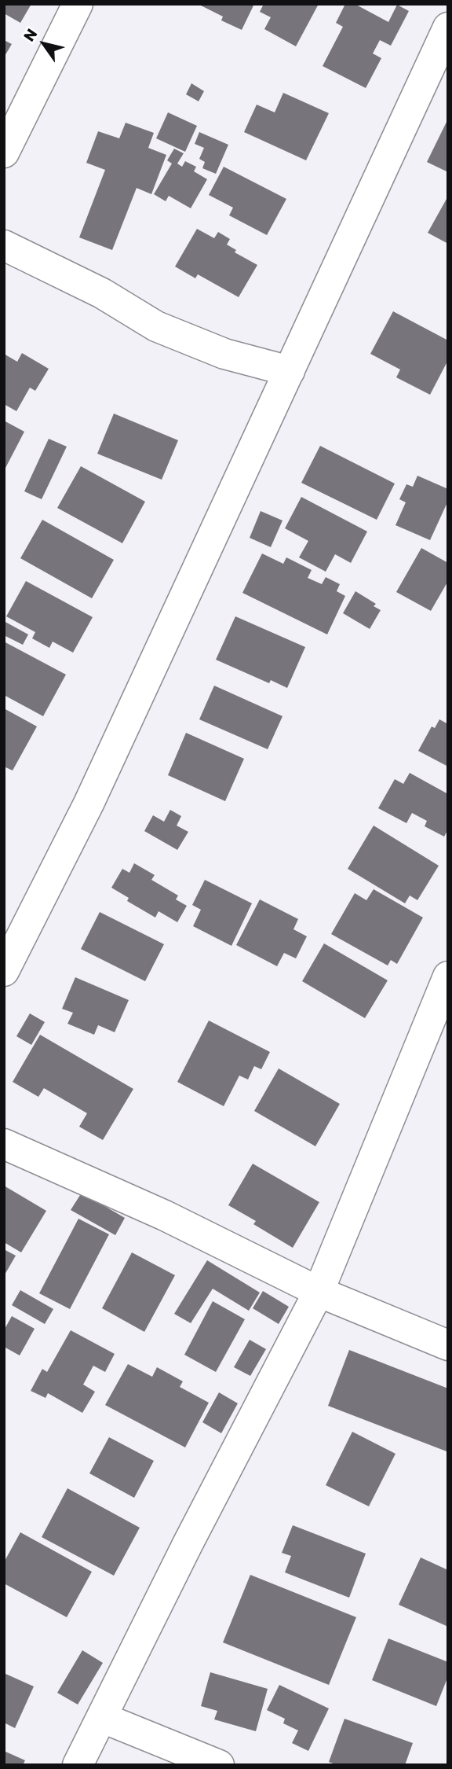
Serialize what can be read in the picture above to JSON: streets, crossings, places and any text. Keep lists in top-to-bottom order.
{
  "north": "top left"
}
